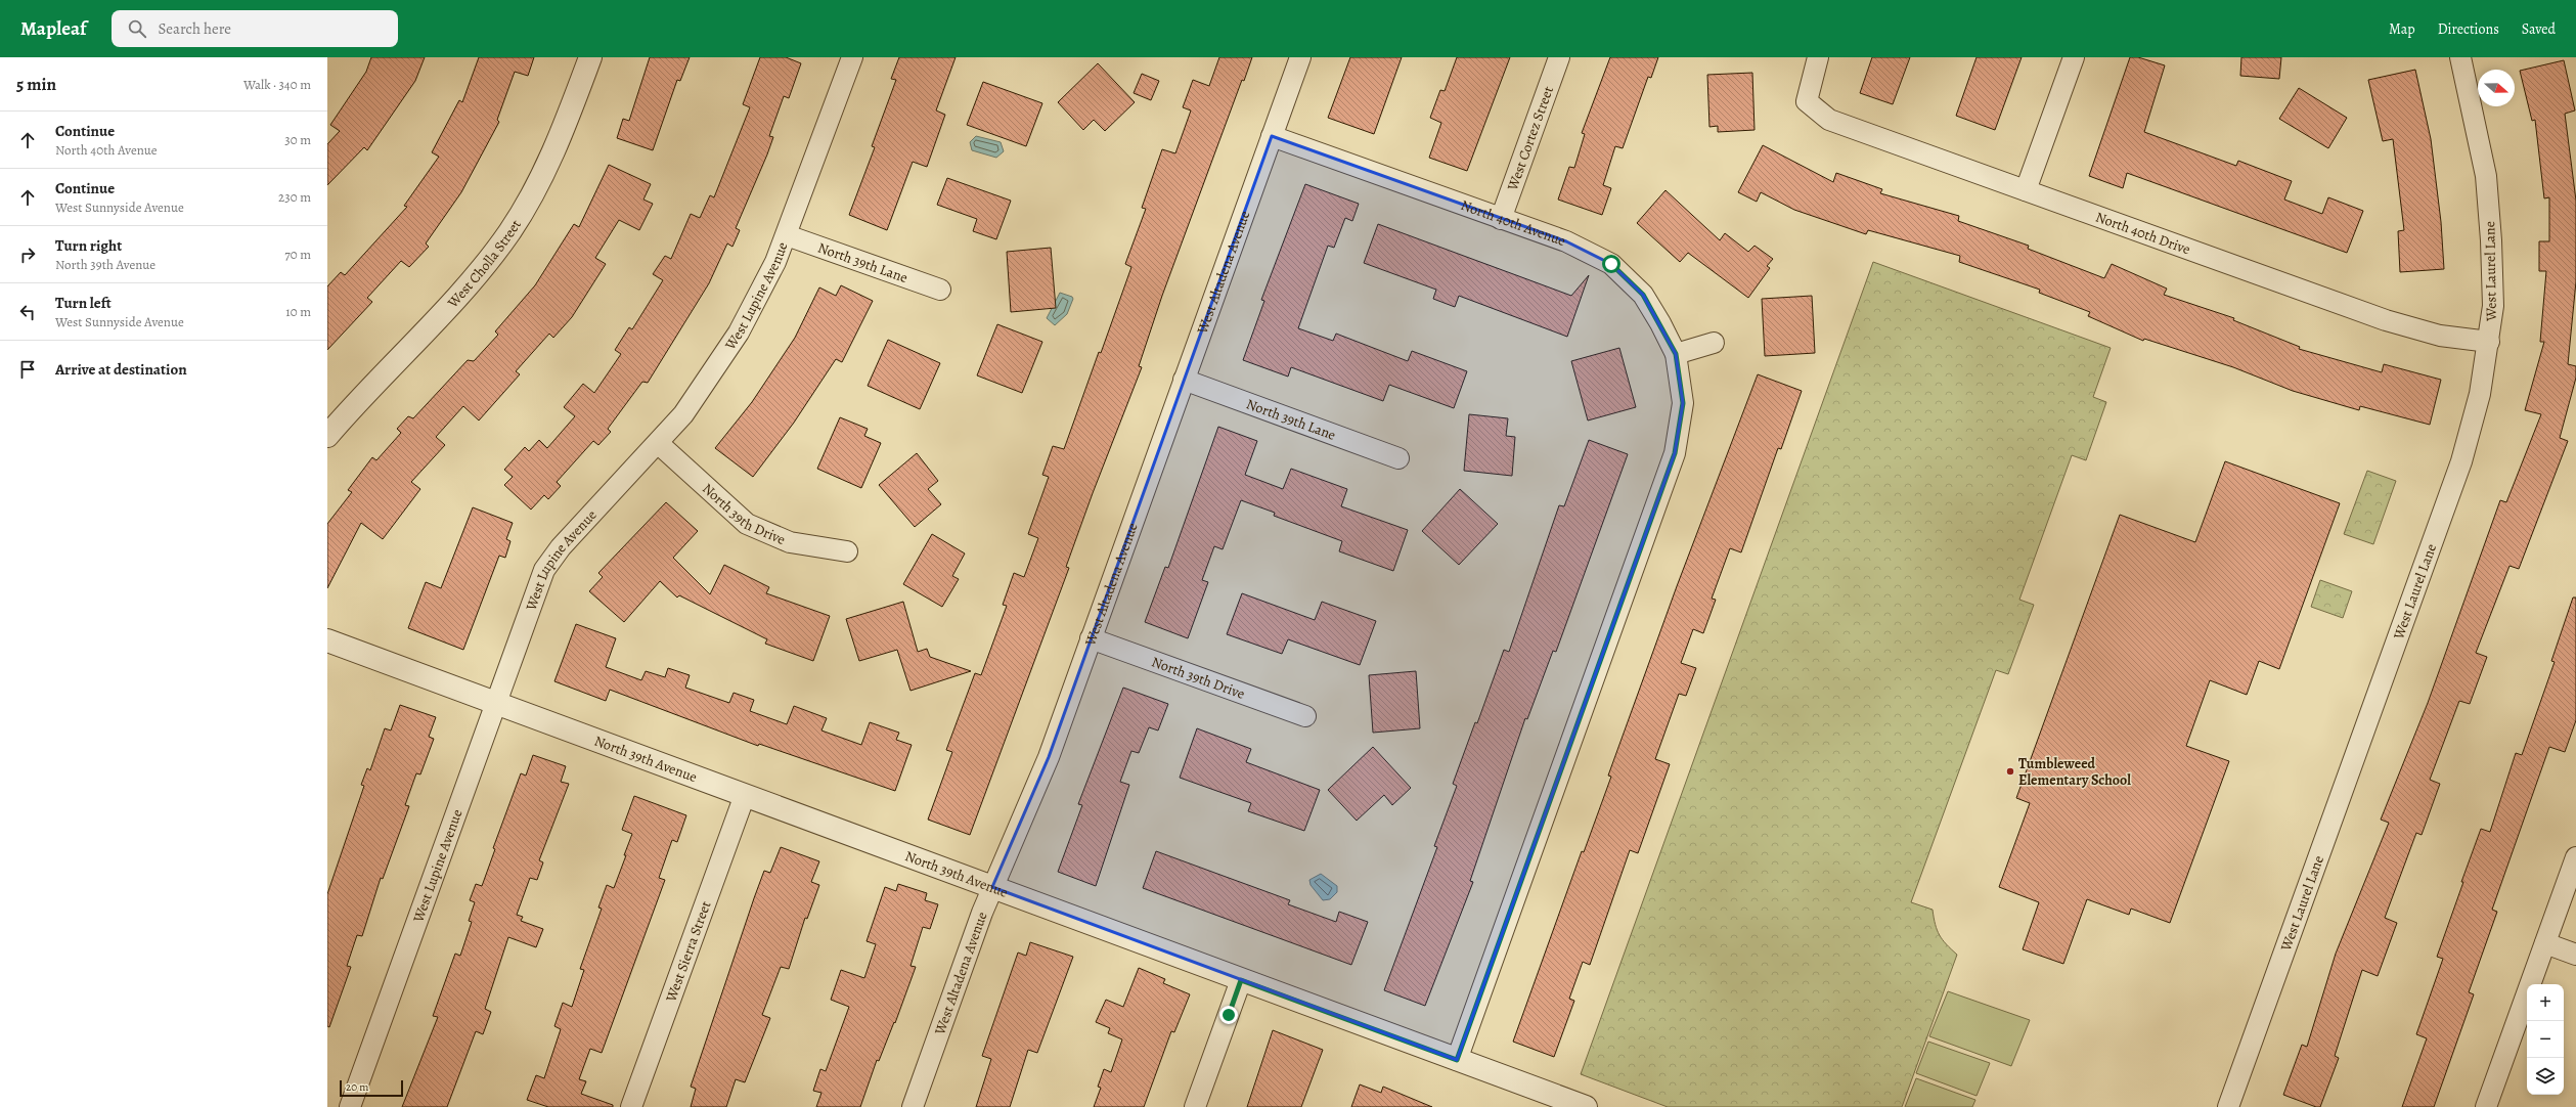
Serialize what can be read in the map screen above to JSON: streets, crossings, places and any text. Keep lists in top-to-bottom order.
{
  "streets": {
    "street": [
      "West Cortez Street",
      "North 40th Avenue",
      "North 40th Drive",
      "West Cholla Street",
      "North 39th Lane",
      "West Laurel Lane",
      "West Altadena Avenue",
      "West Lupine Avenue",
      "North 39th Drive",
      "North 39th Avenue",
      "West Sierra Street"
    ]
  },
  "crossings": [
    ["West Cortez Street", "North 40th Avenue"],
    ["North 40th Avenue", "West Altadena Avenue"],
    ["North 40th Drive", "West Laurel Lane"],
    ["North 39th Lane", "West Altadena Avenue"],
    ["North 39th Lane", "West Lupine Avenue"],
    ["West Altadena Avenue", "North 39th Drive"],
    ["West Altadena Avenue", "North 39th Avenue"],
    ["West Lupine Avenue", "North 39th Drive"],
    ["West Lupine Avenue", "North 39th Avenue"],
    ["North 39th Avenue", "West Sierra Street"]
  ],
  "places": ["Tumbleweed Elementary School"],
  "scale_bar": "20 m",
  "north": "right",
  "page": {
    "header": "Mapleaf",
    "search": "Search here",
    "nav": ["Map", "Directions", "Saved"],
    "heading": ["5 min", "Walk · 340 m"],
    "list": [
      ["Continue", "North 40th Avenue", "30 m"],
      ["Continue", "West Sunnyside Avenue", "230 m"],
      ["Turn right", "North 39th Avenue", "70 m"],
      ["Turn left", "West Sunnyside Avenue", "10 m"],
      "Arrive at destination"
    ],
    "map_buttons": ["+", "−"],
    "scale": "20 m"
  }
}
